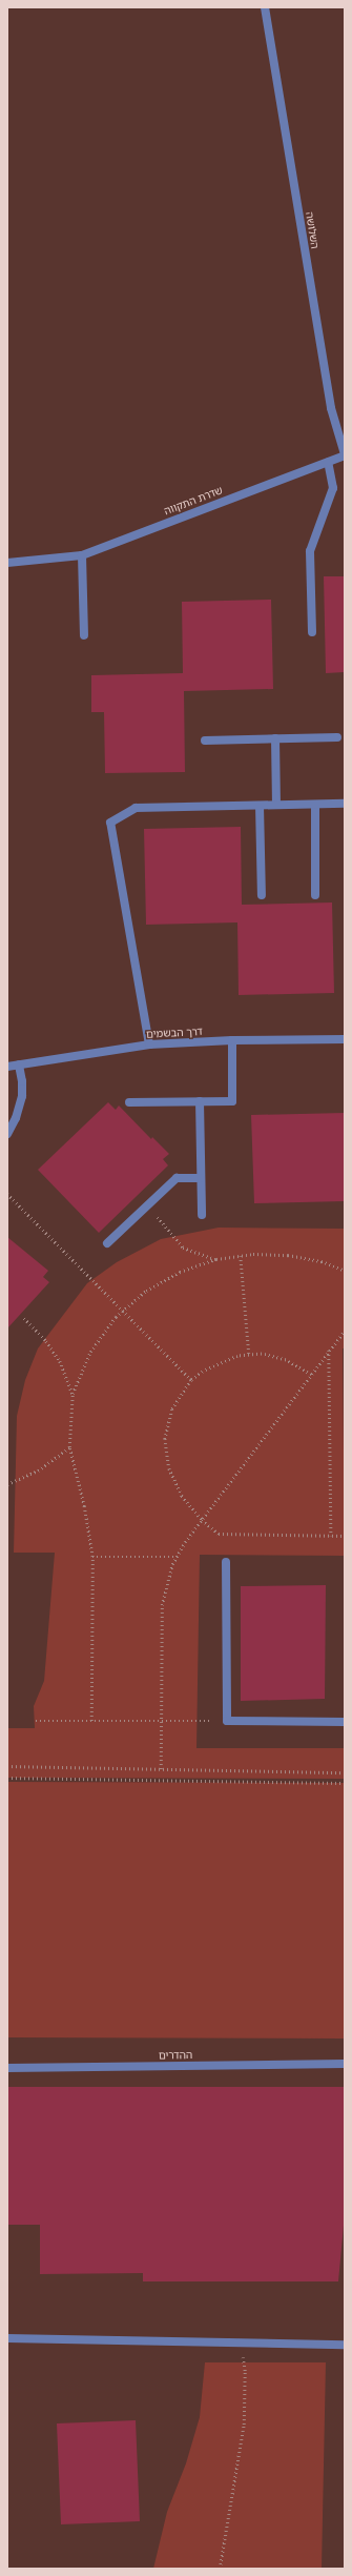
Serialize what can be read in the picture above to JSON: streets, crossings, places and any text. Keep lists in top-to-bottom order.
{
  "streets": {
    "street": [
      "השלושה",
      "שדרת התקווה",
      "דרך הבשמים",
      "ההדרים"
    ]
  },
  "crossings": [
    ["השלושה", "שדרת התקווה"]
  ]
}
